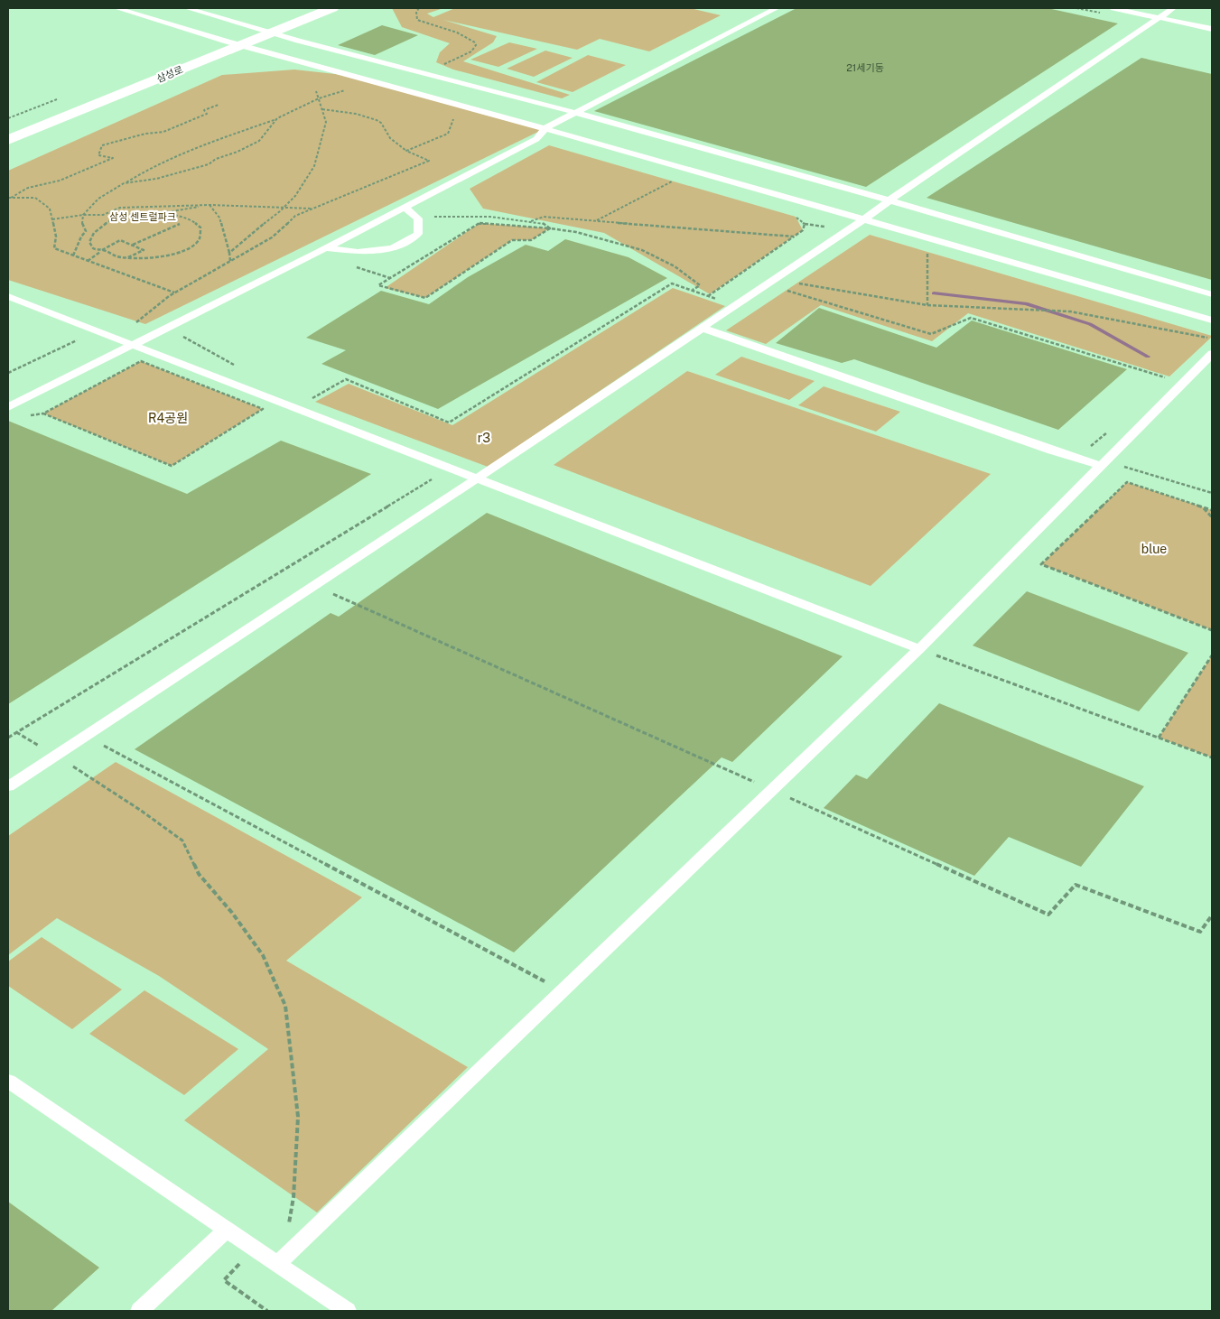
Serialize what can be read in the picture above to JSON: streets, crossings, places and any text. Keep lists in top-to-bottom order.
{
  "streets": {
    "street": ["삼성로"]
  },
  "parks": [
    "삼성 센트럴파크",
    "R4공원",
    "r3",
    "blue"
  ],
  "house_numbers": ["21세기동"]
}
